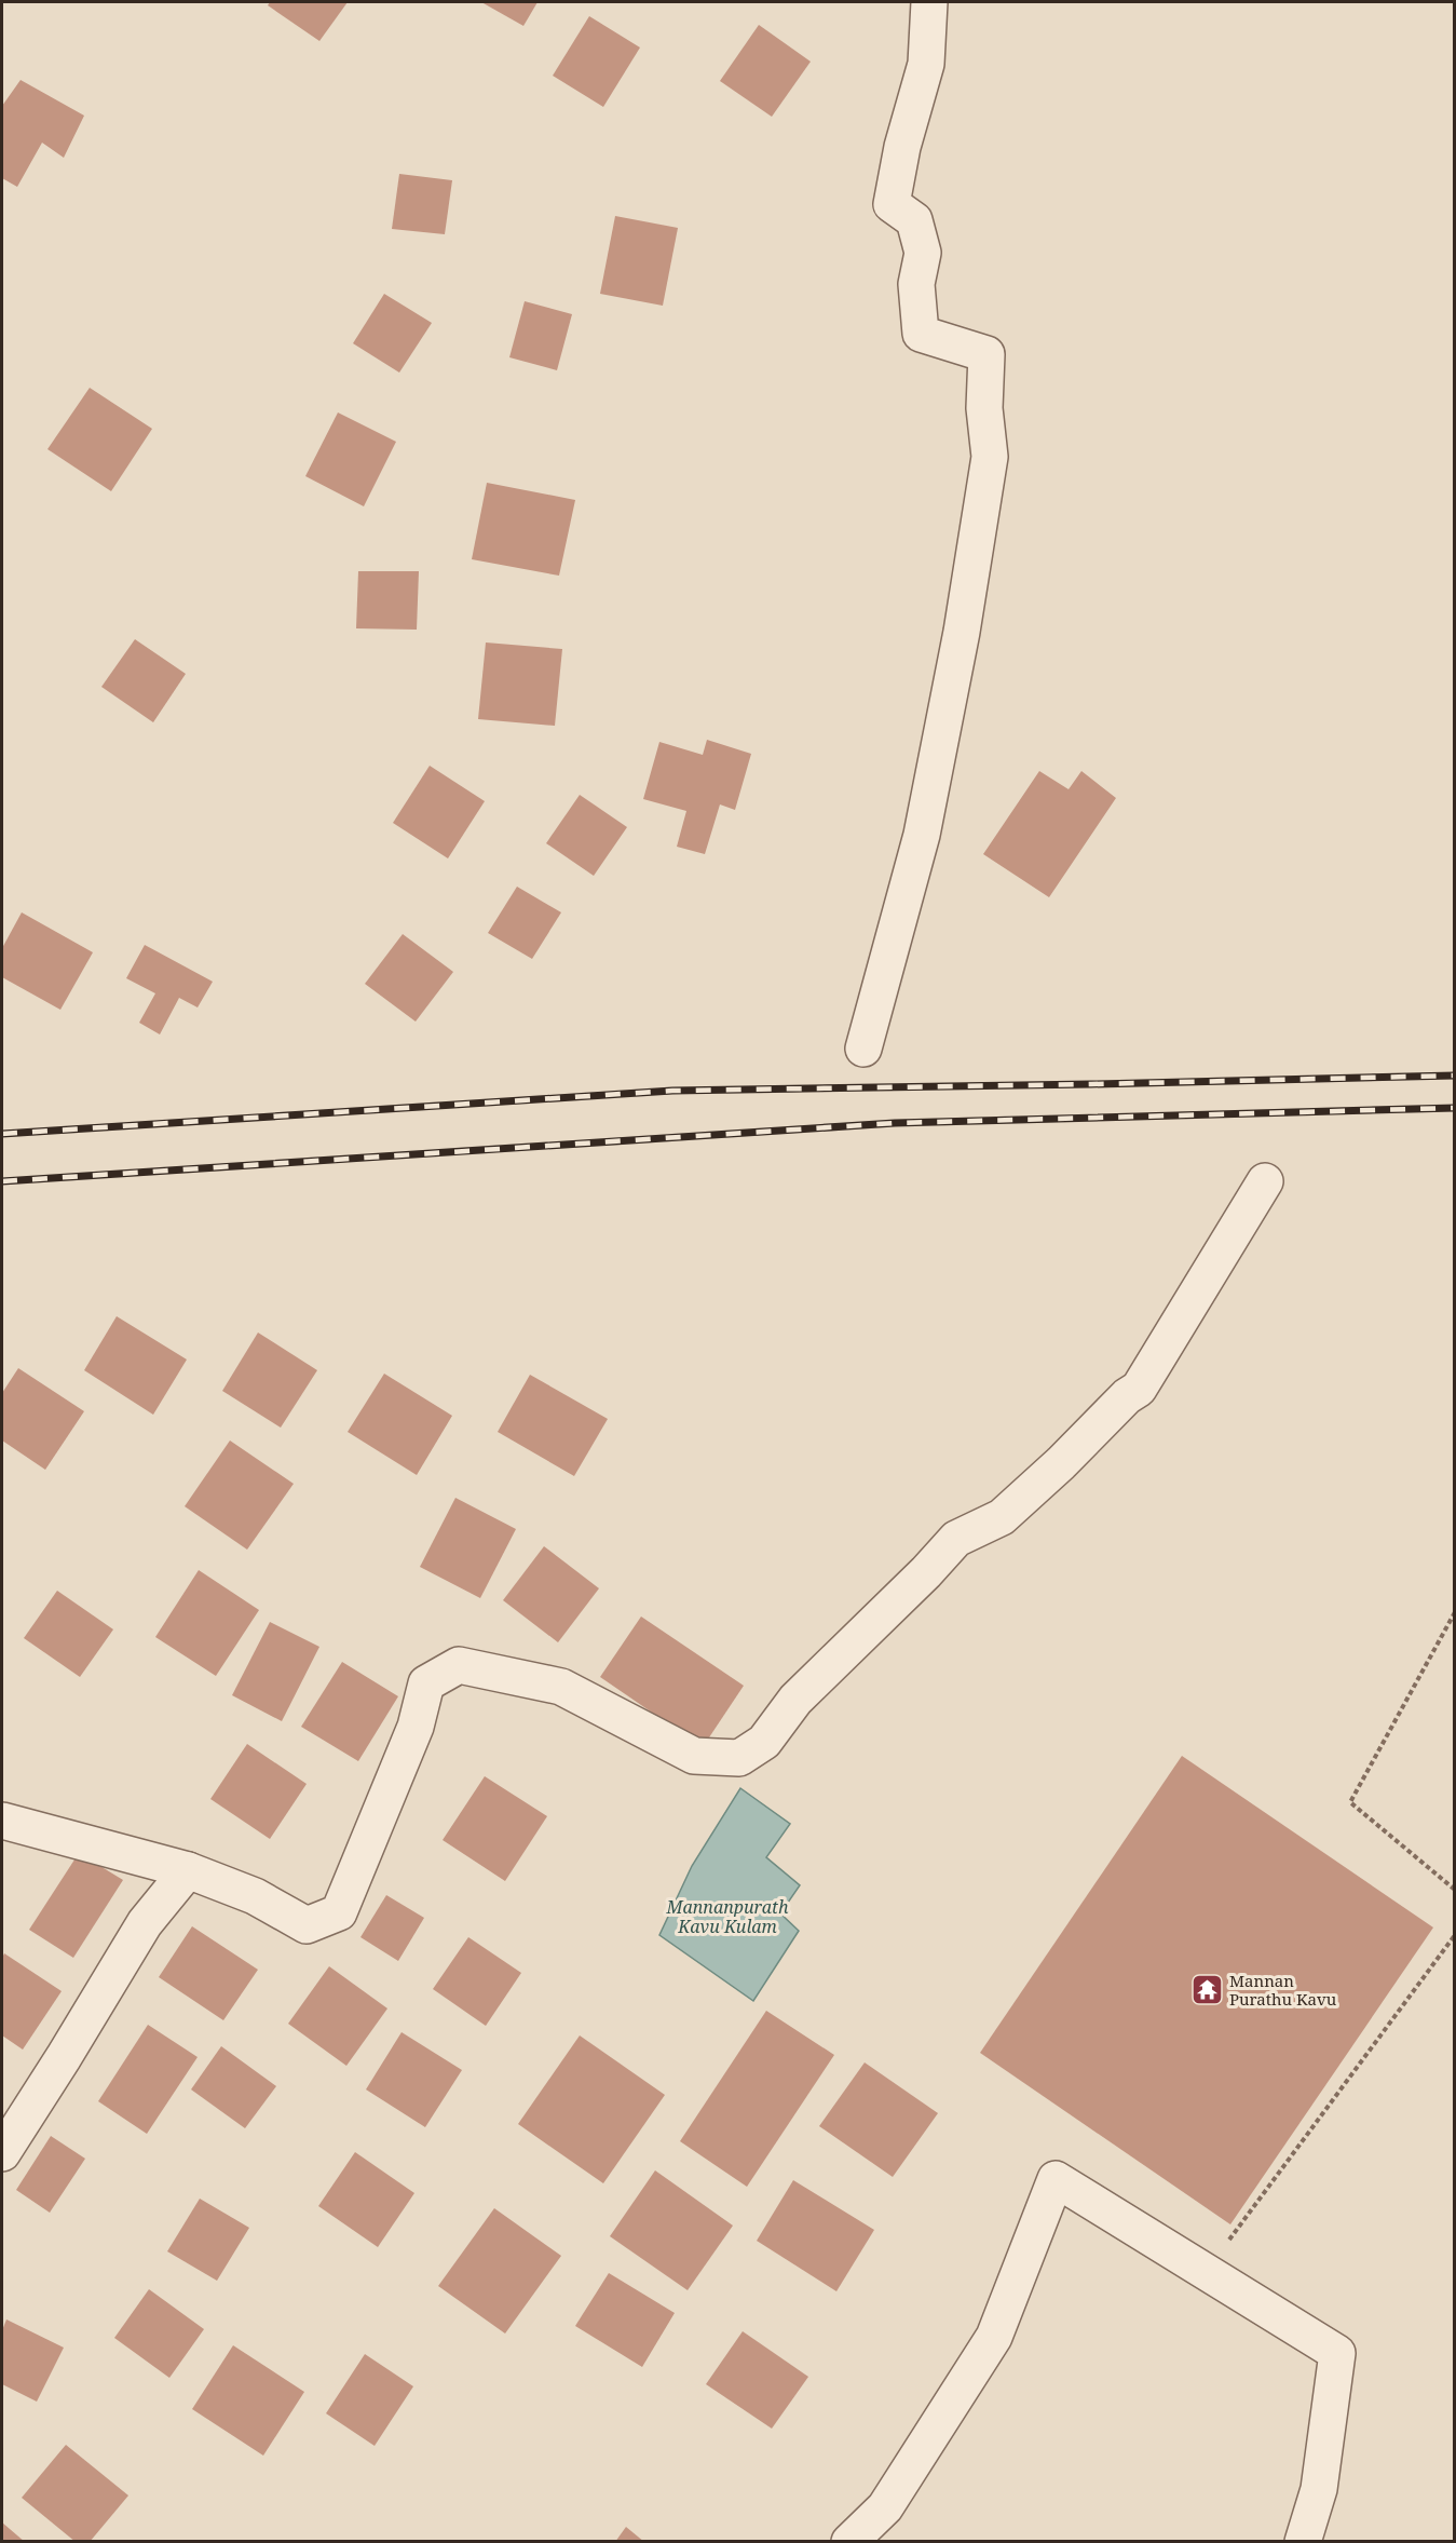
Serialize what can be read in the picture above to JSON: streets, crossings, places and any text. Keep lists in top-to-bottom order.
{
  "water": ["Mannanpurath Kavu Kulam"],
  "places": {
    "temple": ["Mannan Purathu Kavu"]
  }
}
